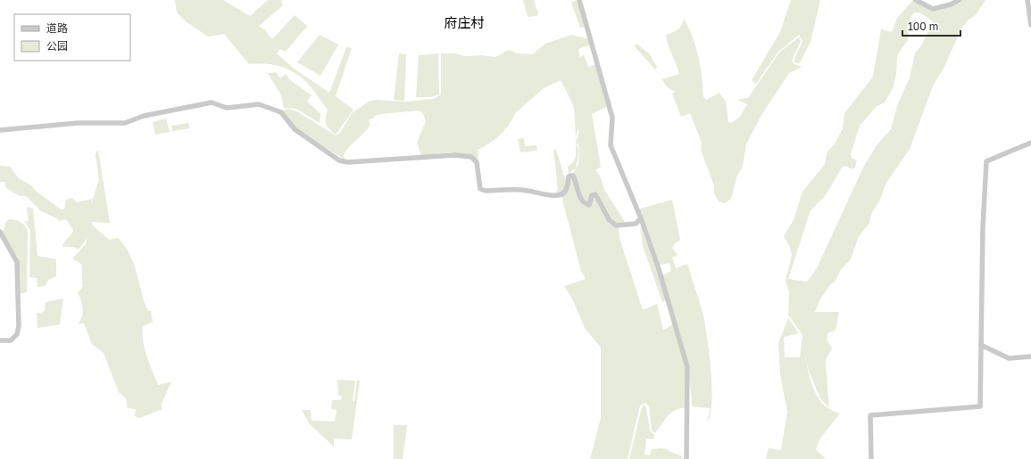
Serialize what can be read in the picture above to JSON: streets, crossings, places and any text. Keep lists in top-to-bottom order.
{
  "districts": ["府庄村"],
  "legend": ["道路", "公园"],
  "scale_bar": "100 m"
}
